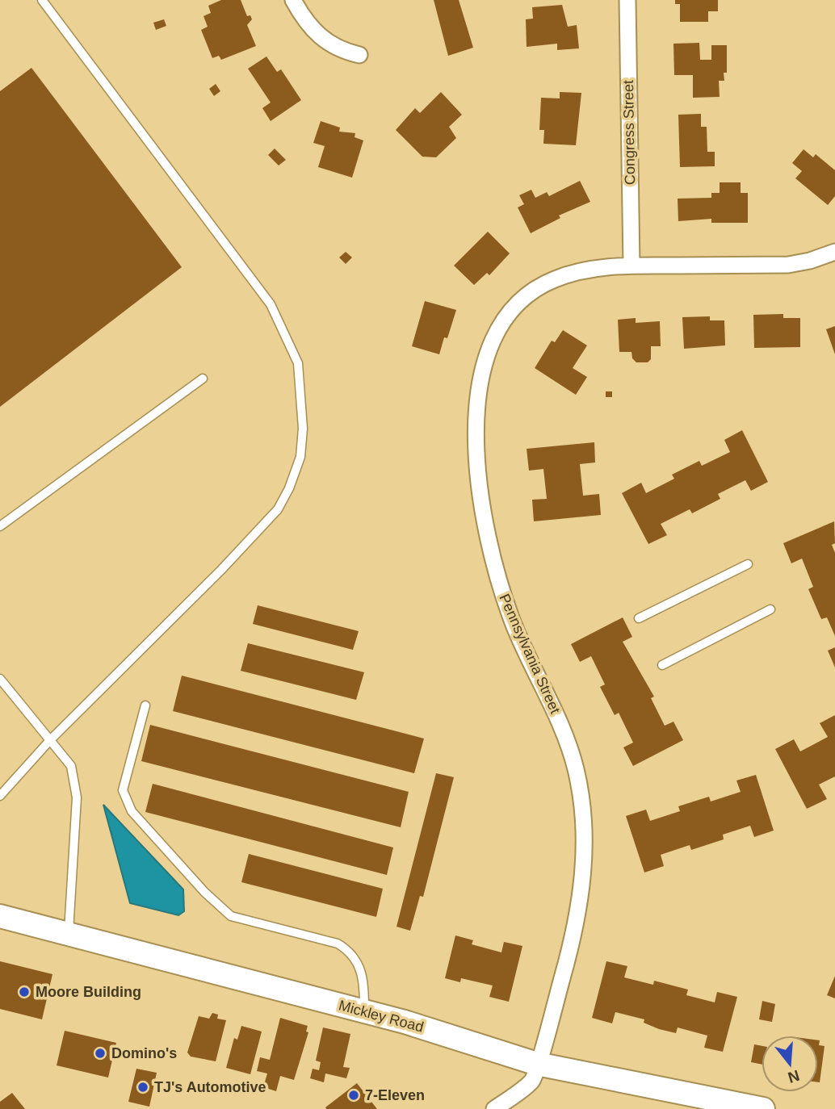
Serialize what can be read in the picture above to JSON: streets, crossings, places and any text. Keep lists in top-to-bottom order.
{
  "streets": {
    "street": ["Congress Street", "Pennsylvania Street", "Mickley Road"]
  },
  "crossings": [
    ["Congress Street", "Pennsylvania Street"],
    ["Pennsylvania Street", "Mickley Road"]
  ],
  "places": [
    "Moore Building",
    "Domino's",
    "TJ's Automotive",
    "7-Eleven"
  ],
  "north": "bottom"
}
